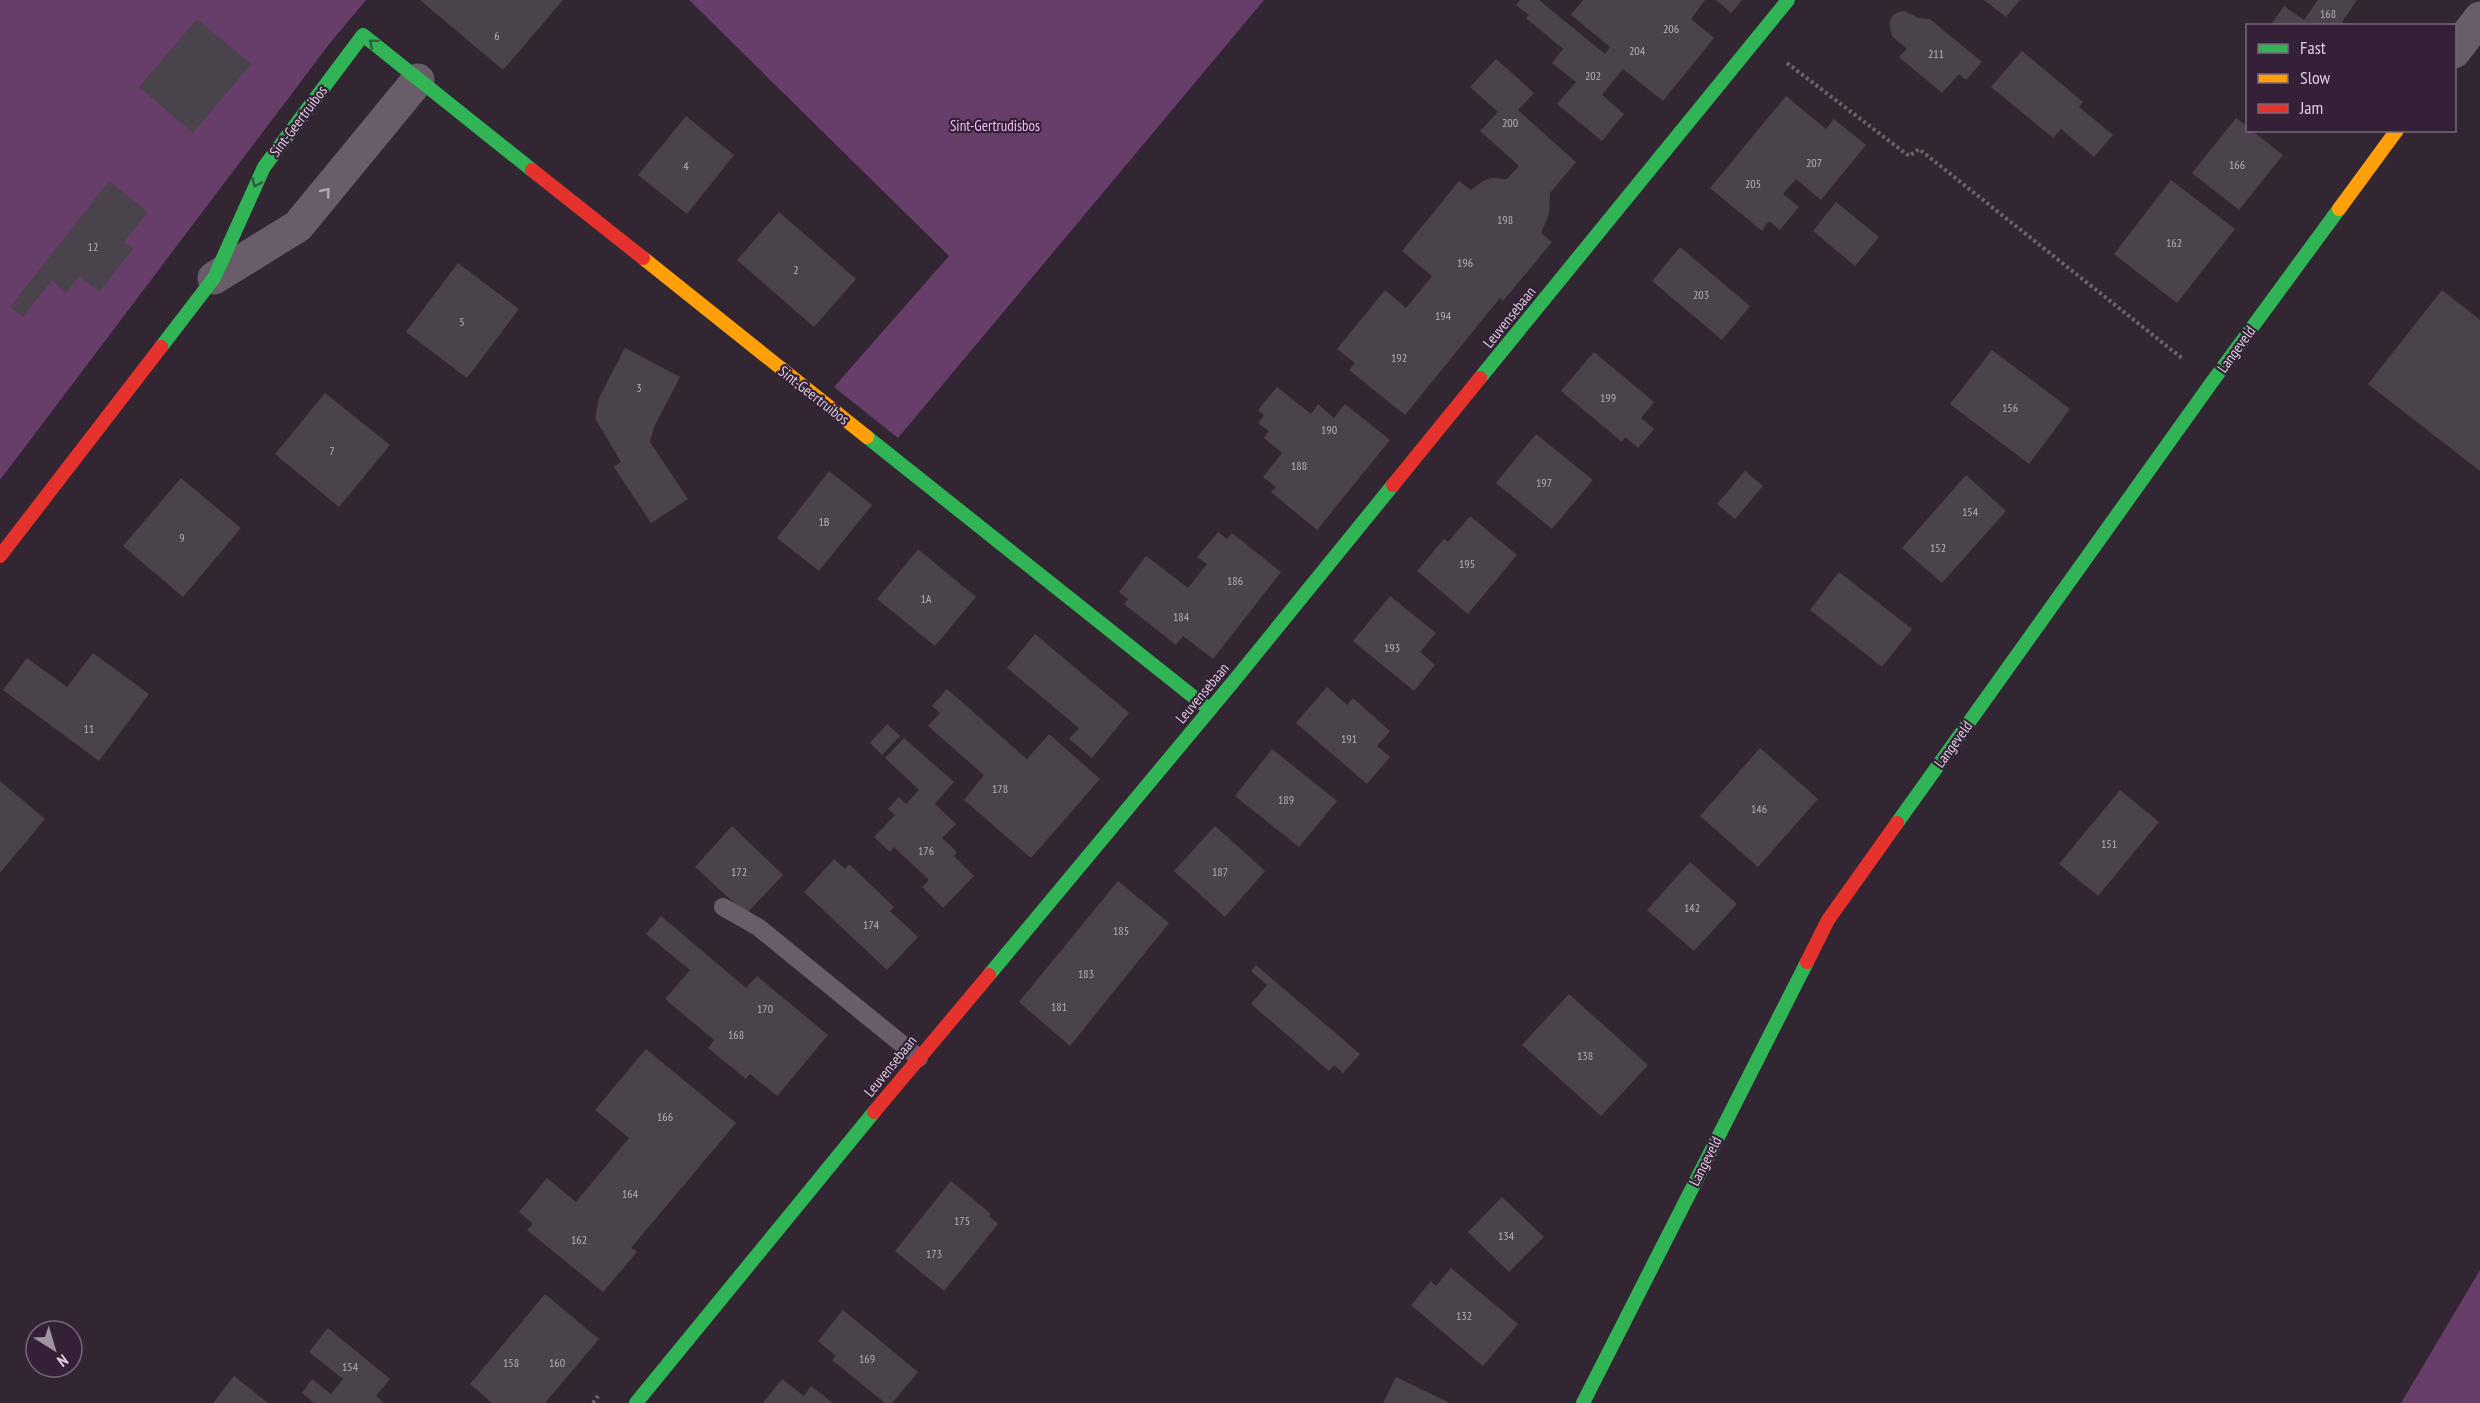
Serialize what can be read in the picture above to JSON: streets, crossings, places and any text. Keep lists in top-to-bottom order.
{
  "streets": {
    "street": ["Sint-Geertruibos", "Leuvensebaan", "Langeveld"]
  },
  "crossings": [
    ["Sint-Geertruibos", "Leuvensebaan"]
  ],
  "parks": ["Sint-Gertrudisbos"],
  "house_numbers": [
    "168",
    "206",
    "6",
    "204",
    "211",
    "202",
    "200",
    "207",
    "166",
    "4",
    "205",
    "198",
    "162",
    "12",
    "196",
    "2",
    "203",
    "194",
    "5",
    "192",
    "3",
    "199",
    "156",
    "190",
    "7",
    "188",
    "197",
    "154",
    "1B",
    "9",
    "152",
    "195",
    "186",
    "1A",
    "184",
    "193",
    "11",
    "191",
    "178",
    "189",
    "146",
    "151",
    "176",
    "172",
    "187",
    "142",
    "174",
    "185",
    "183",
    "181",
    "170",
    "168",
    "138",
    "166",
    "164",
    "175",
    "134",
    "162",
    "173",
    "132",
    "169",
    "158",
    "160",
    "154"
  ],
  "legend": ["Fast", "Slow", "Jam"],
  "north": "bottom right"
}
